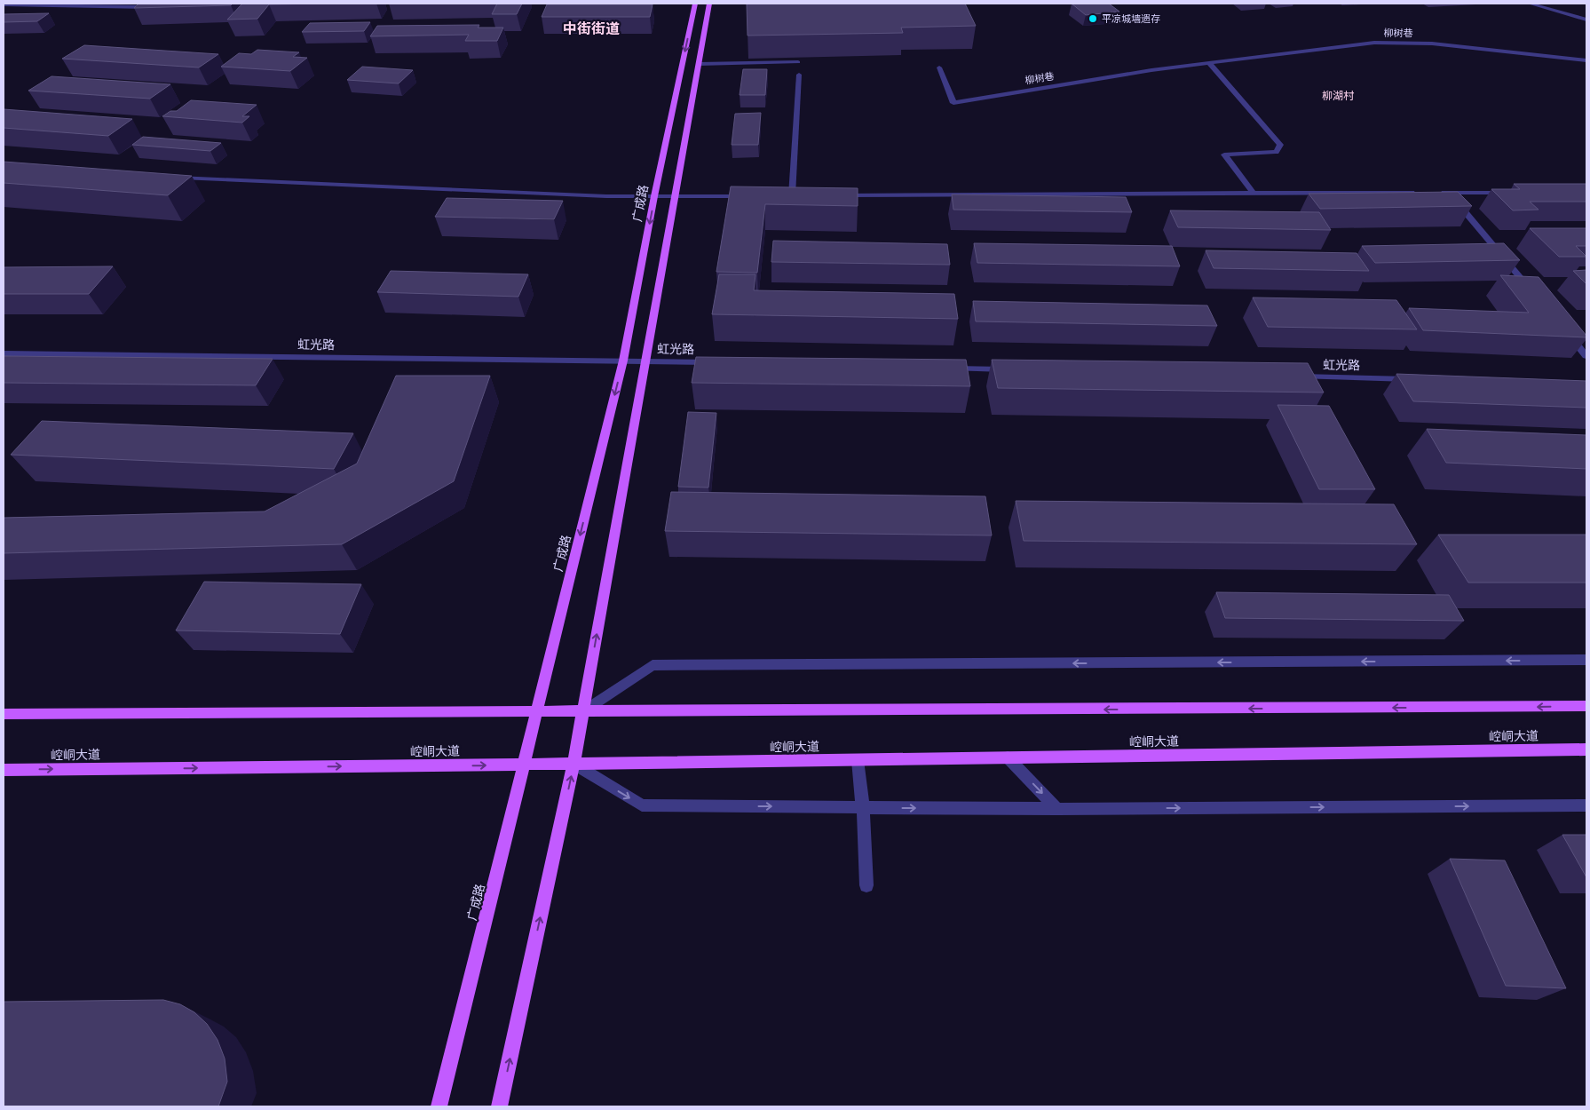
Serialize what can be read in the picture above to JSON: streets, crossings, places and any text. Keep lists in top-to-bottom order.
{
  "streets": {
    "main road": ["广成路", "崆峒大道"],
    "street": ["柳树巷", "虹光路"]
  },
  "crossings": [
    ["广成路", "虹光路"],
    ["广成路", "崆峒大道"]
  ],
  "districts": ["中街街道", "柳湖村"],
  "places": ["平凉城墙遗存"]
}
